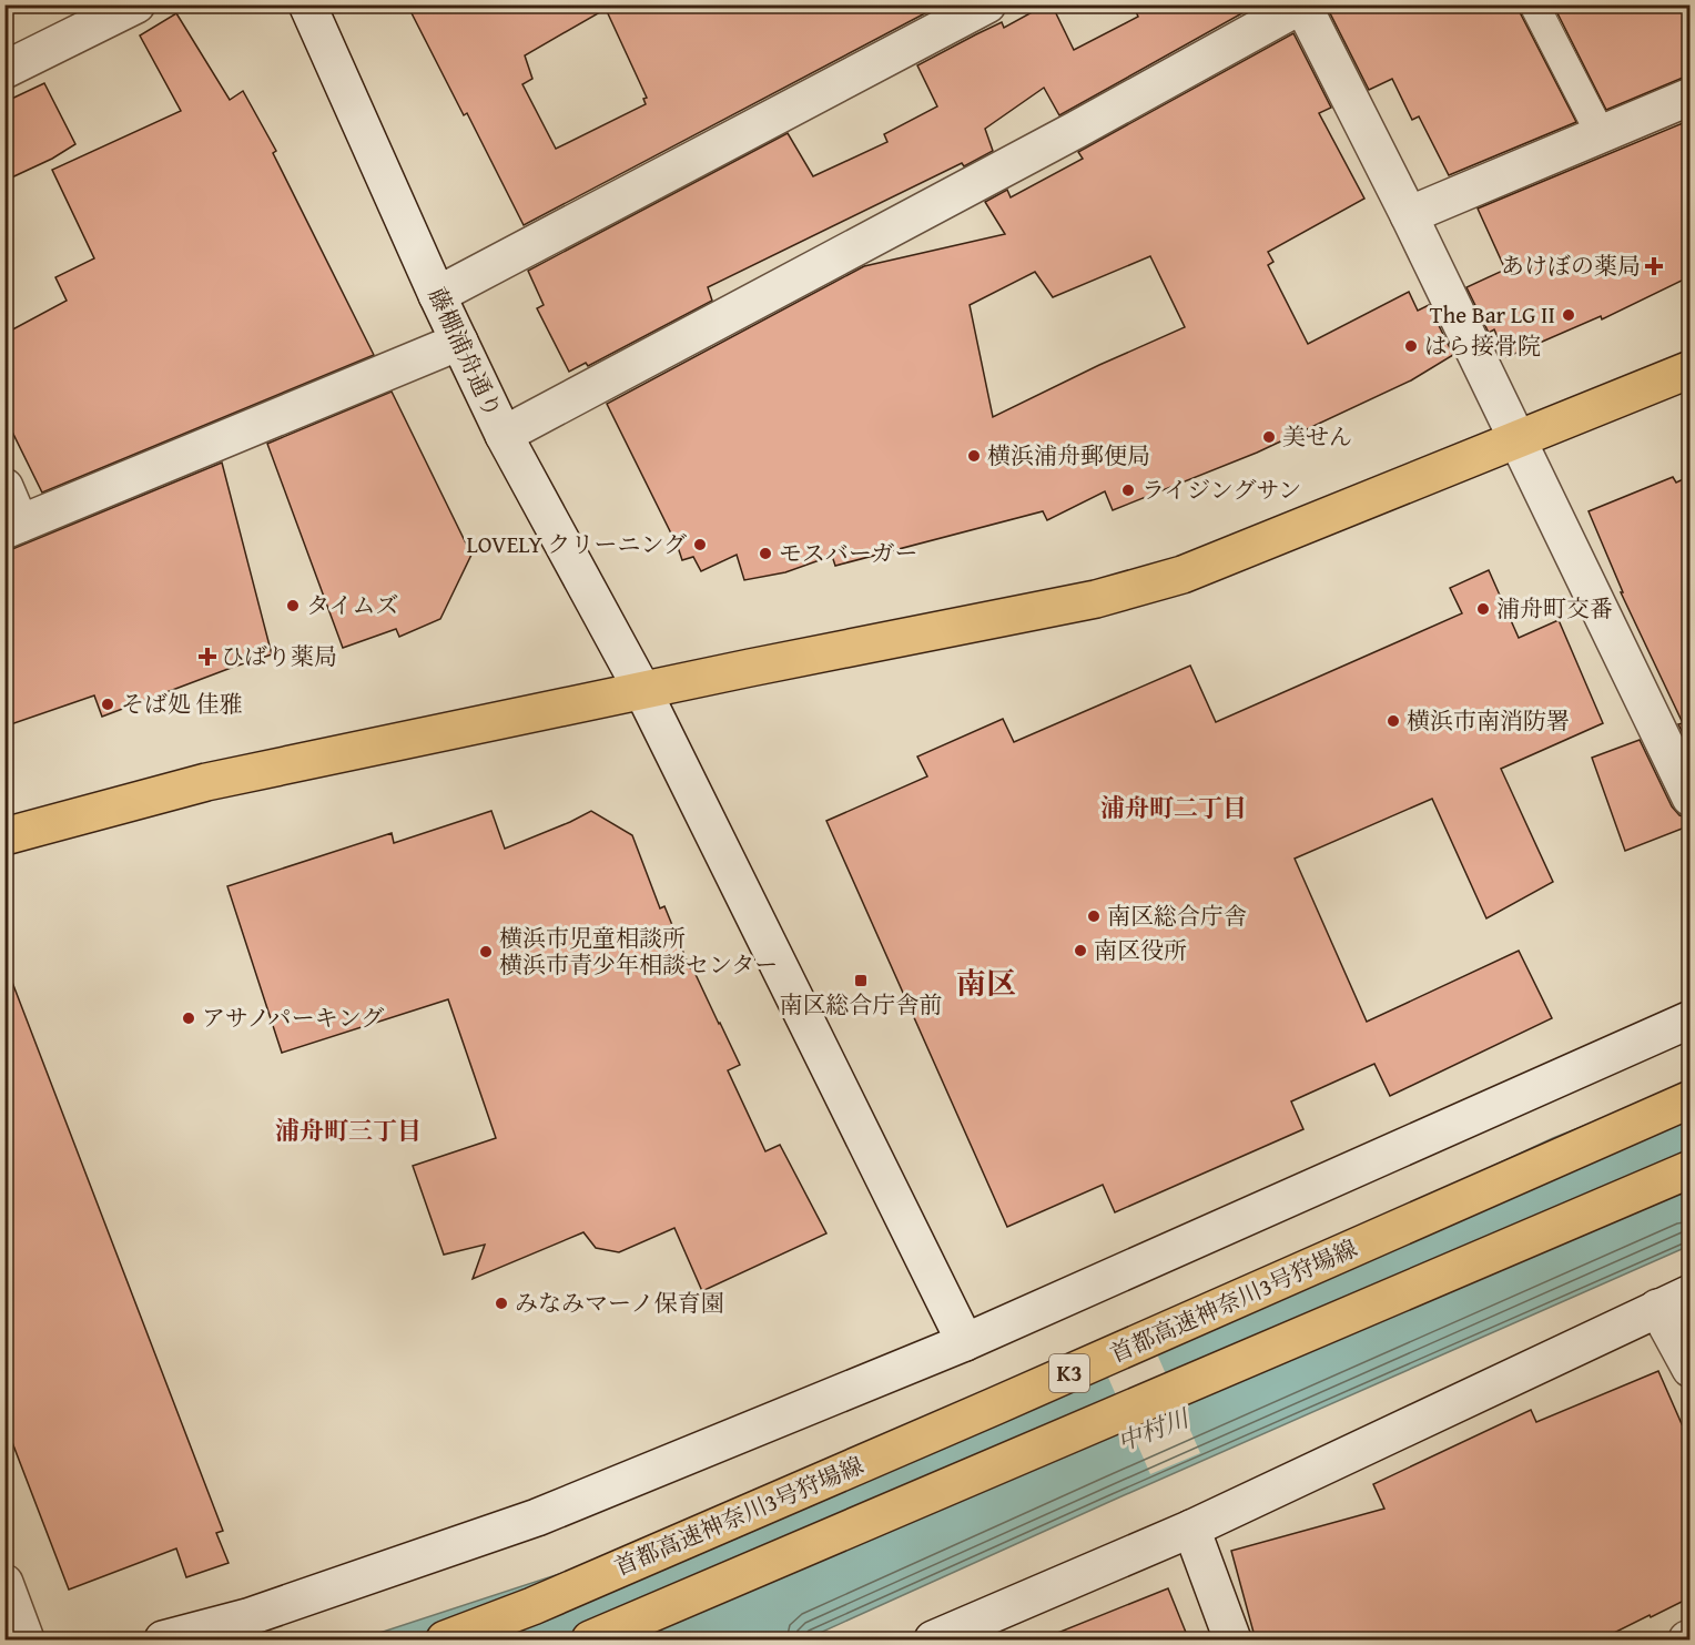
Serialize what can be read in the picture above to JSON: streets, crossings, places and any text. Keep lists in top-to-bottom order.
{
  "streets": {
    "main road": ["首都高速神奈川3号狩場線", "K3"],
    "street": ["藤棚浦舟通り"]
  },
  "districts": ["浦舟町二丁目", "南区", "浦舟町三丁目"],
  "water": ["中村川"],
  "places": {
    "health": ["あけぼの薬局", "ひばり薬局"],
    "other": [
      "The Bar LG II",
      "はら接骨院",
      "美せん",
      "横浜浦舟郵便局",
      "ライジングサン",
      "LOVELY クリーニング",
      "モスバーガー",
      "タイムズ",
      "浦舟町交番",
      "そば処 佳雅",
      "横浜市南消防署",
      "南区総合庁舎",
      "南区役所",
      "横浜市児童相談所 横浜市青少年相談センター",
      "アサノパーキング",
      "みなみマーノ保育園"
    ],
    "transit": ["南区総合庁舎前"]
  }
}
